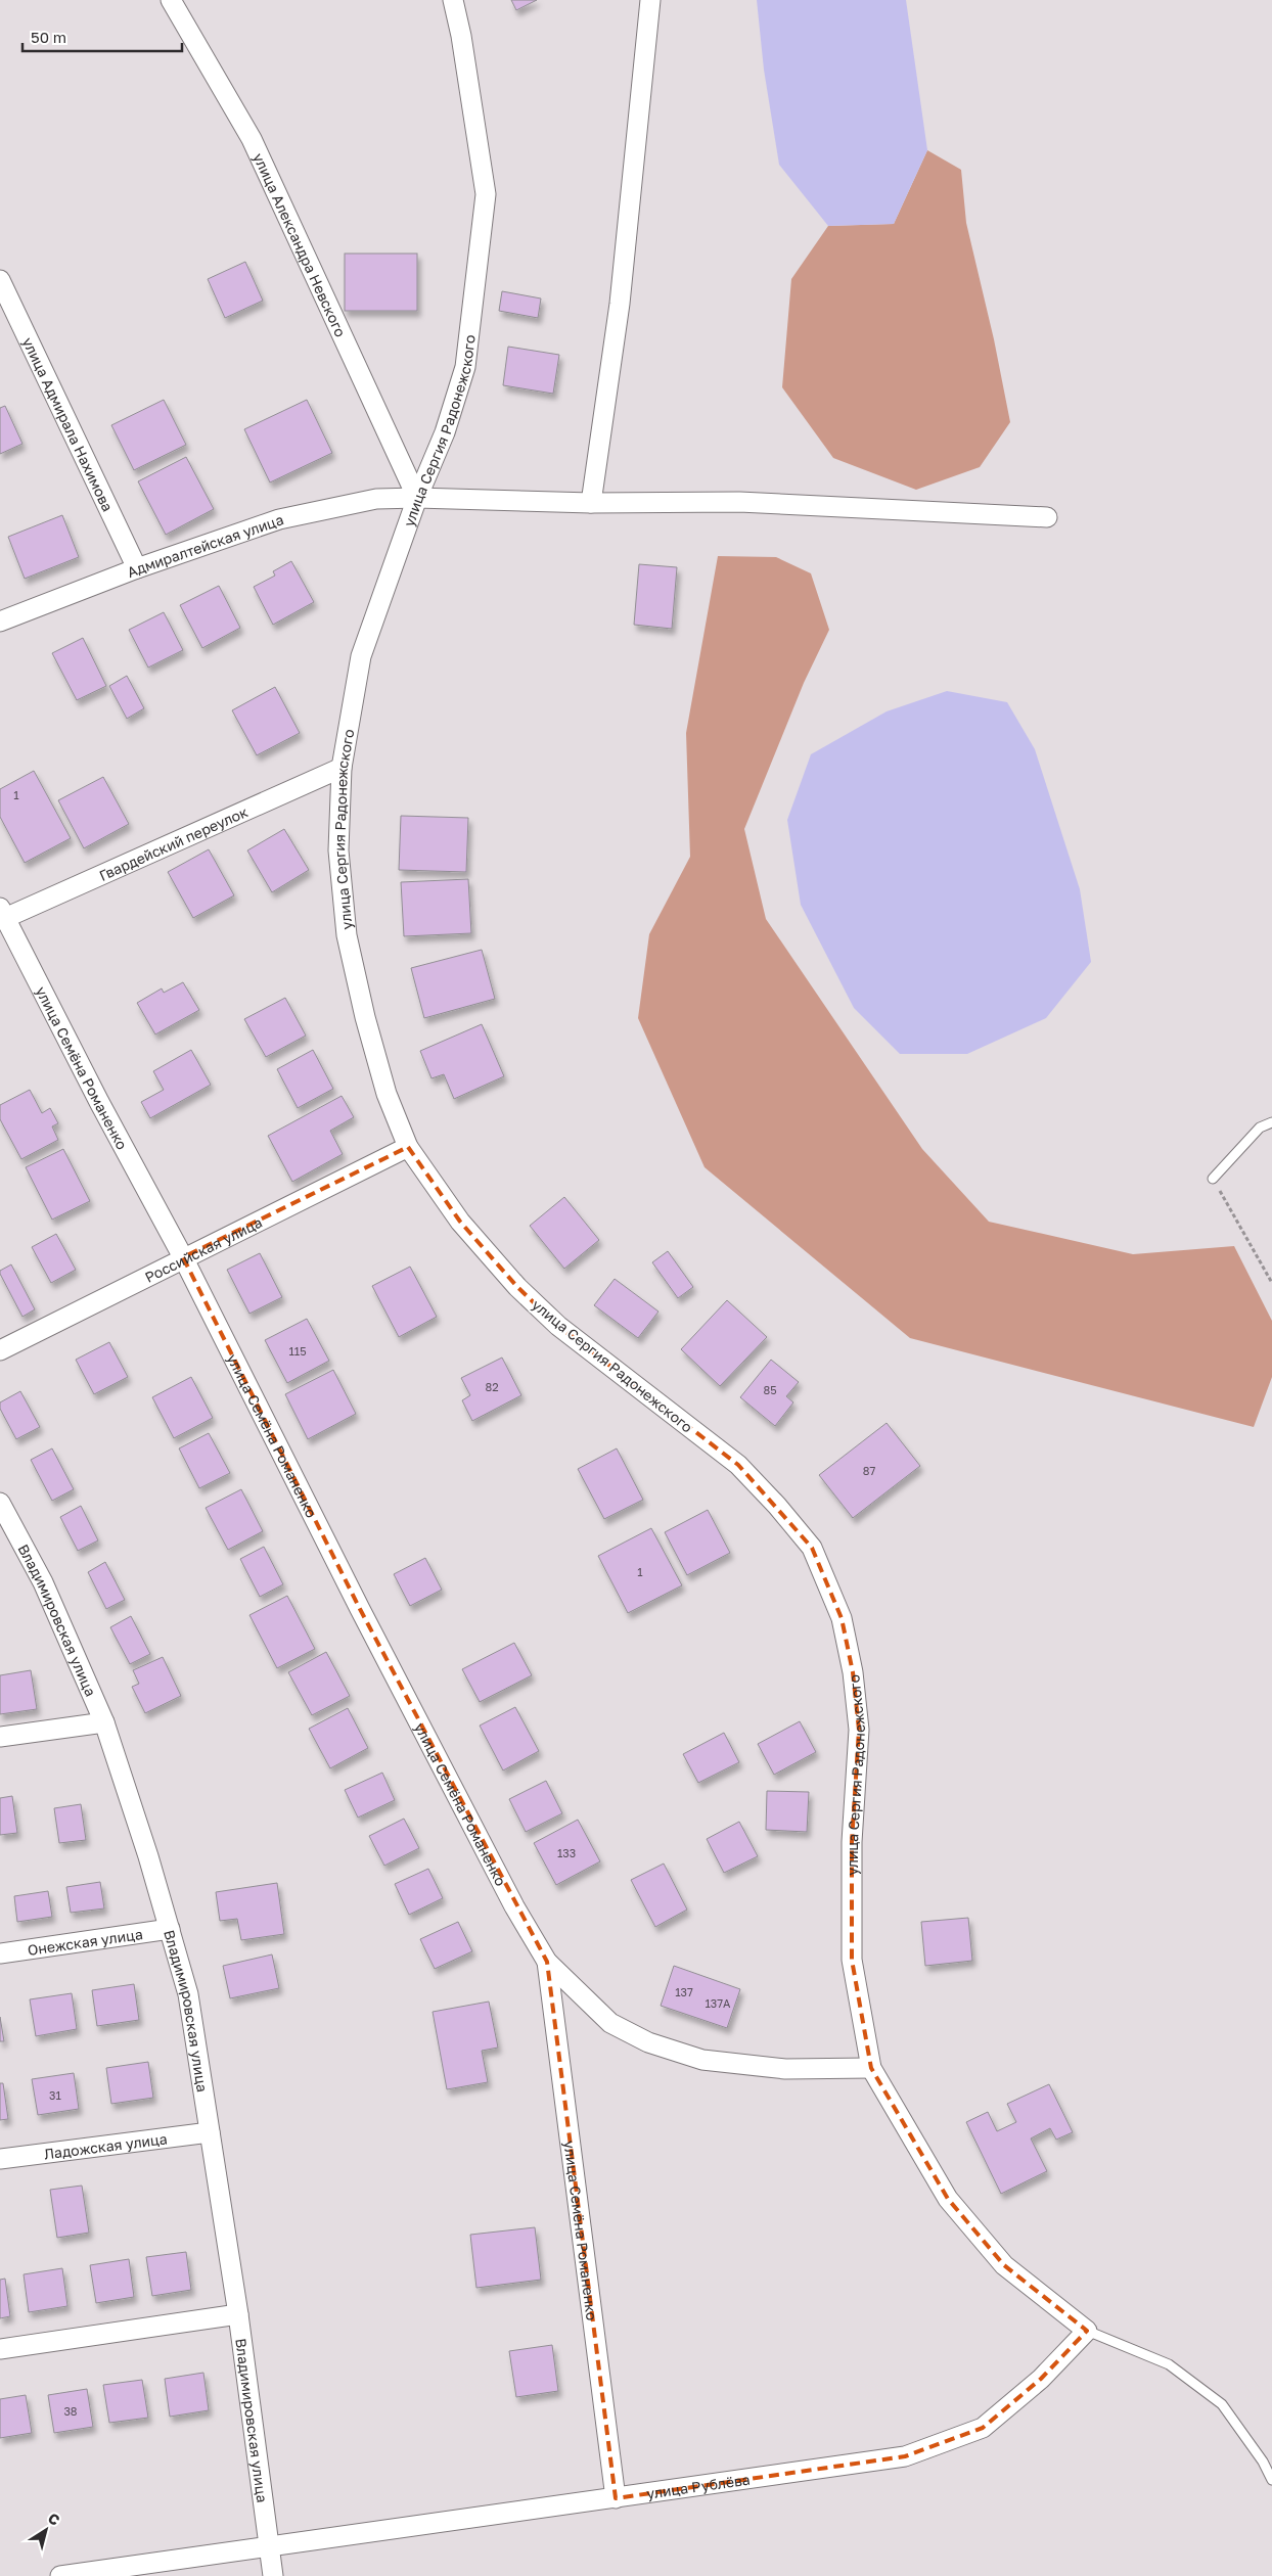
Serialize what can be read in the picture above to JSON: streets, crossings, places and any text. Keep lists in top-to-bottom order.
{
  "streets": {
    "street": [
      "улица Александра Невского",
      "улица Адмирала Нахимова",
      "улица Сергия Радонежского",
      "Адмиралтейская улица",
      "Гвардейский переулок",
      "улица Семёна Романенко",
      "Российская улица",
      "Владимировская улица",
      "Онежская улица",
      "Ладожская улица",
      "улица Рублёва"
    ]
  },
  "crossings": [
    ["улица Александра Невского", "улица Сергия Радонежского"],
    ["улица Александра Невского", "Адмиралтейская улица"],
    ["улица Адмирала Нахимова", "Адмиралтейская улица"],
    ["улица Сергия Радонежского", "Адмиралтейская улица"],
    ["улица Сергия Радонежского", "Гвардейский переулок"],
    ["улица Сергия Радонежского", "улица Семёна Романенко"],
    ["улица Сергия Радонежского", "Российская улица"],
    ["улица Сергия Радонежского", "улица Рублёва"],
    ["Гвардейский переулок", "улица Семёна Романенко"],
    ["улица Семёна Романенко", "Российская улица"],
    ["улица Семёна Романенко", "улица Рублёва"],
    ["Владимировская улица", "Онежская улица"],
    ["Владимировская улица", "Ладожская улица"],
    ["Владимировская улица", "улица Рублёва"]
  ],
  "house_numbers": [
    "1",
    "115",
    "82",
    "85",
    "87",
    "1",
    "133",
    "137",
    "137А",
    "31",
    "38"
  ],
  "scale_bar": "50 m",
  "north": "top right"
}
